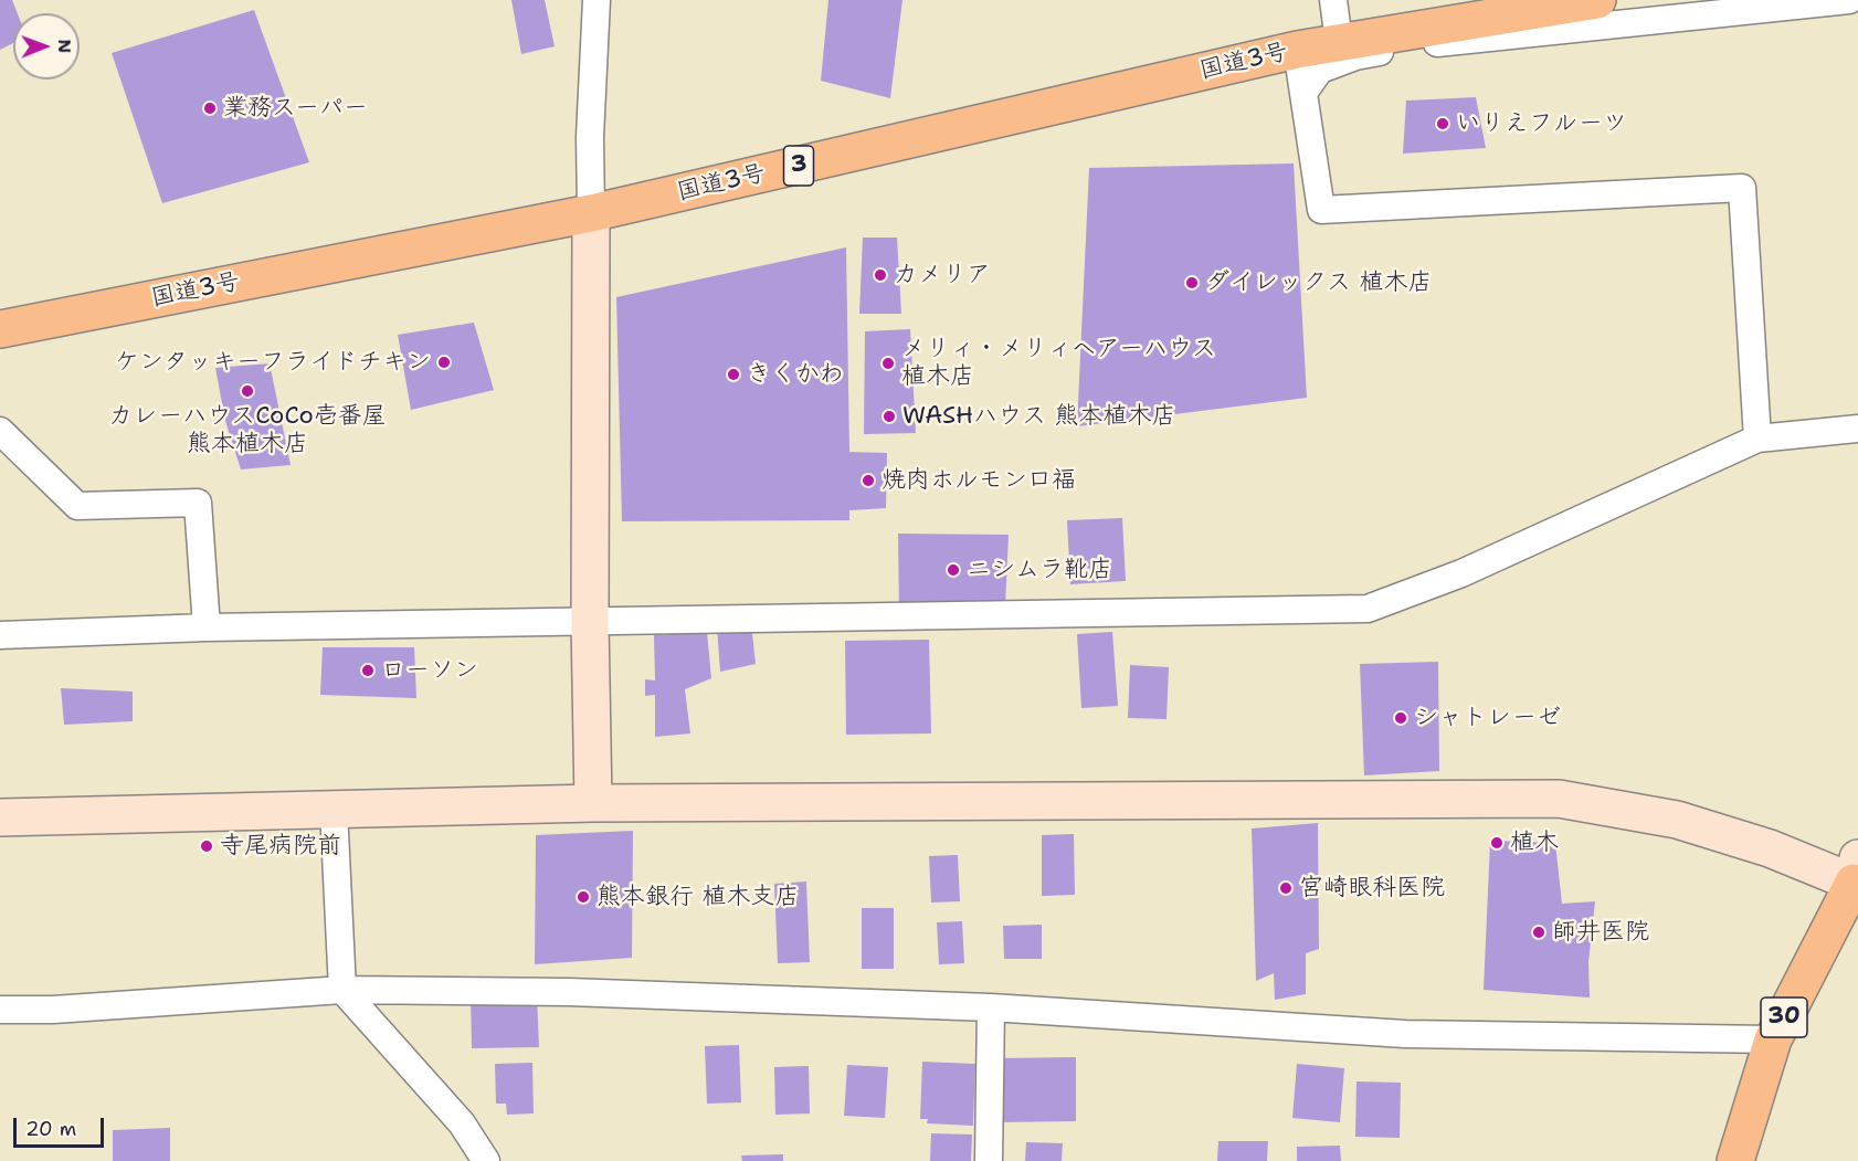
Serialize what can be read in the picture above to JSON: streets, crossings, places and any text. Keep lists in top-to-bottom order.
{
  "streets": {
    "main road": ["国道3号", "3", "30"]
  },
  "places": [
    "業務スーパー",
    "いりえフルーツ",
    "カメリア",
    "ダイレックス 植木店",
    "ケンタッキーフライドチキン",
    "メリィ・メリィヘアーハウス 植木店",
    "きくかわ",
    "カレーハウスCoCo壱番屋 熊本植木店",
    "WASHハウス 熊本植木店",
    "焼肉ホルモン口福",
    "ニシムラ靴店",
    "ローソン",
    "シャトレーゼ",
    "植木",
    "寺尾病院前",
    "宮崎眼科医院",
    "熊本銀行 植木支店",
    "師井医院"
  ],
  "scale_bar": "20 m",
  "north": "right"
}
